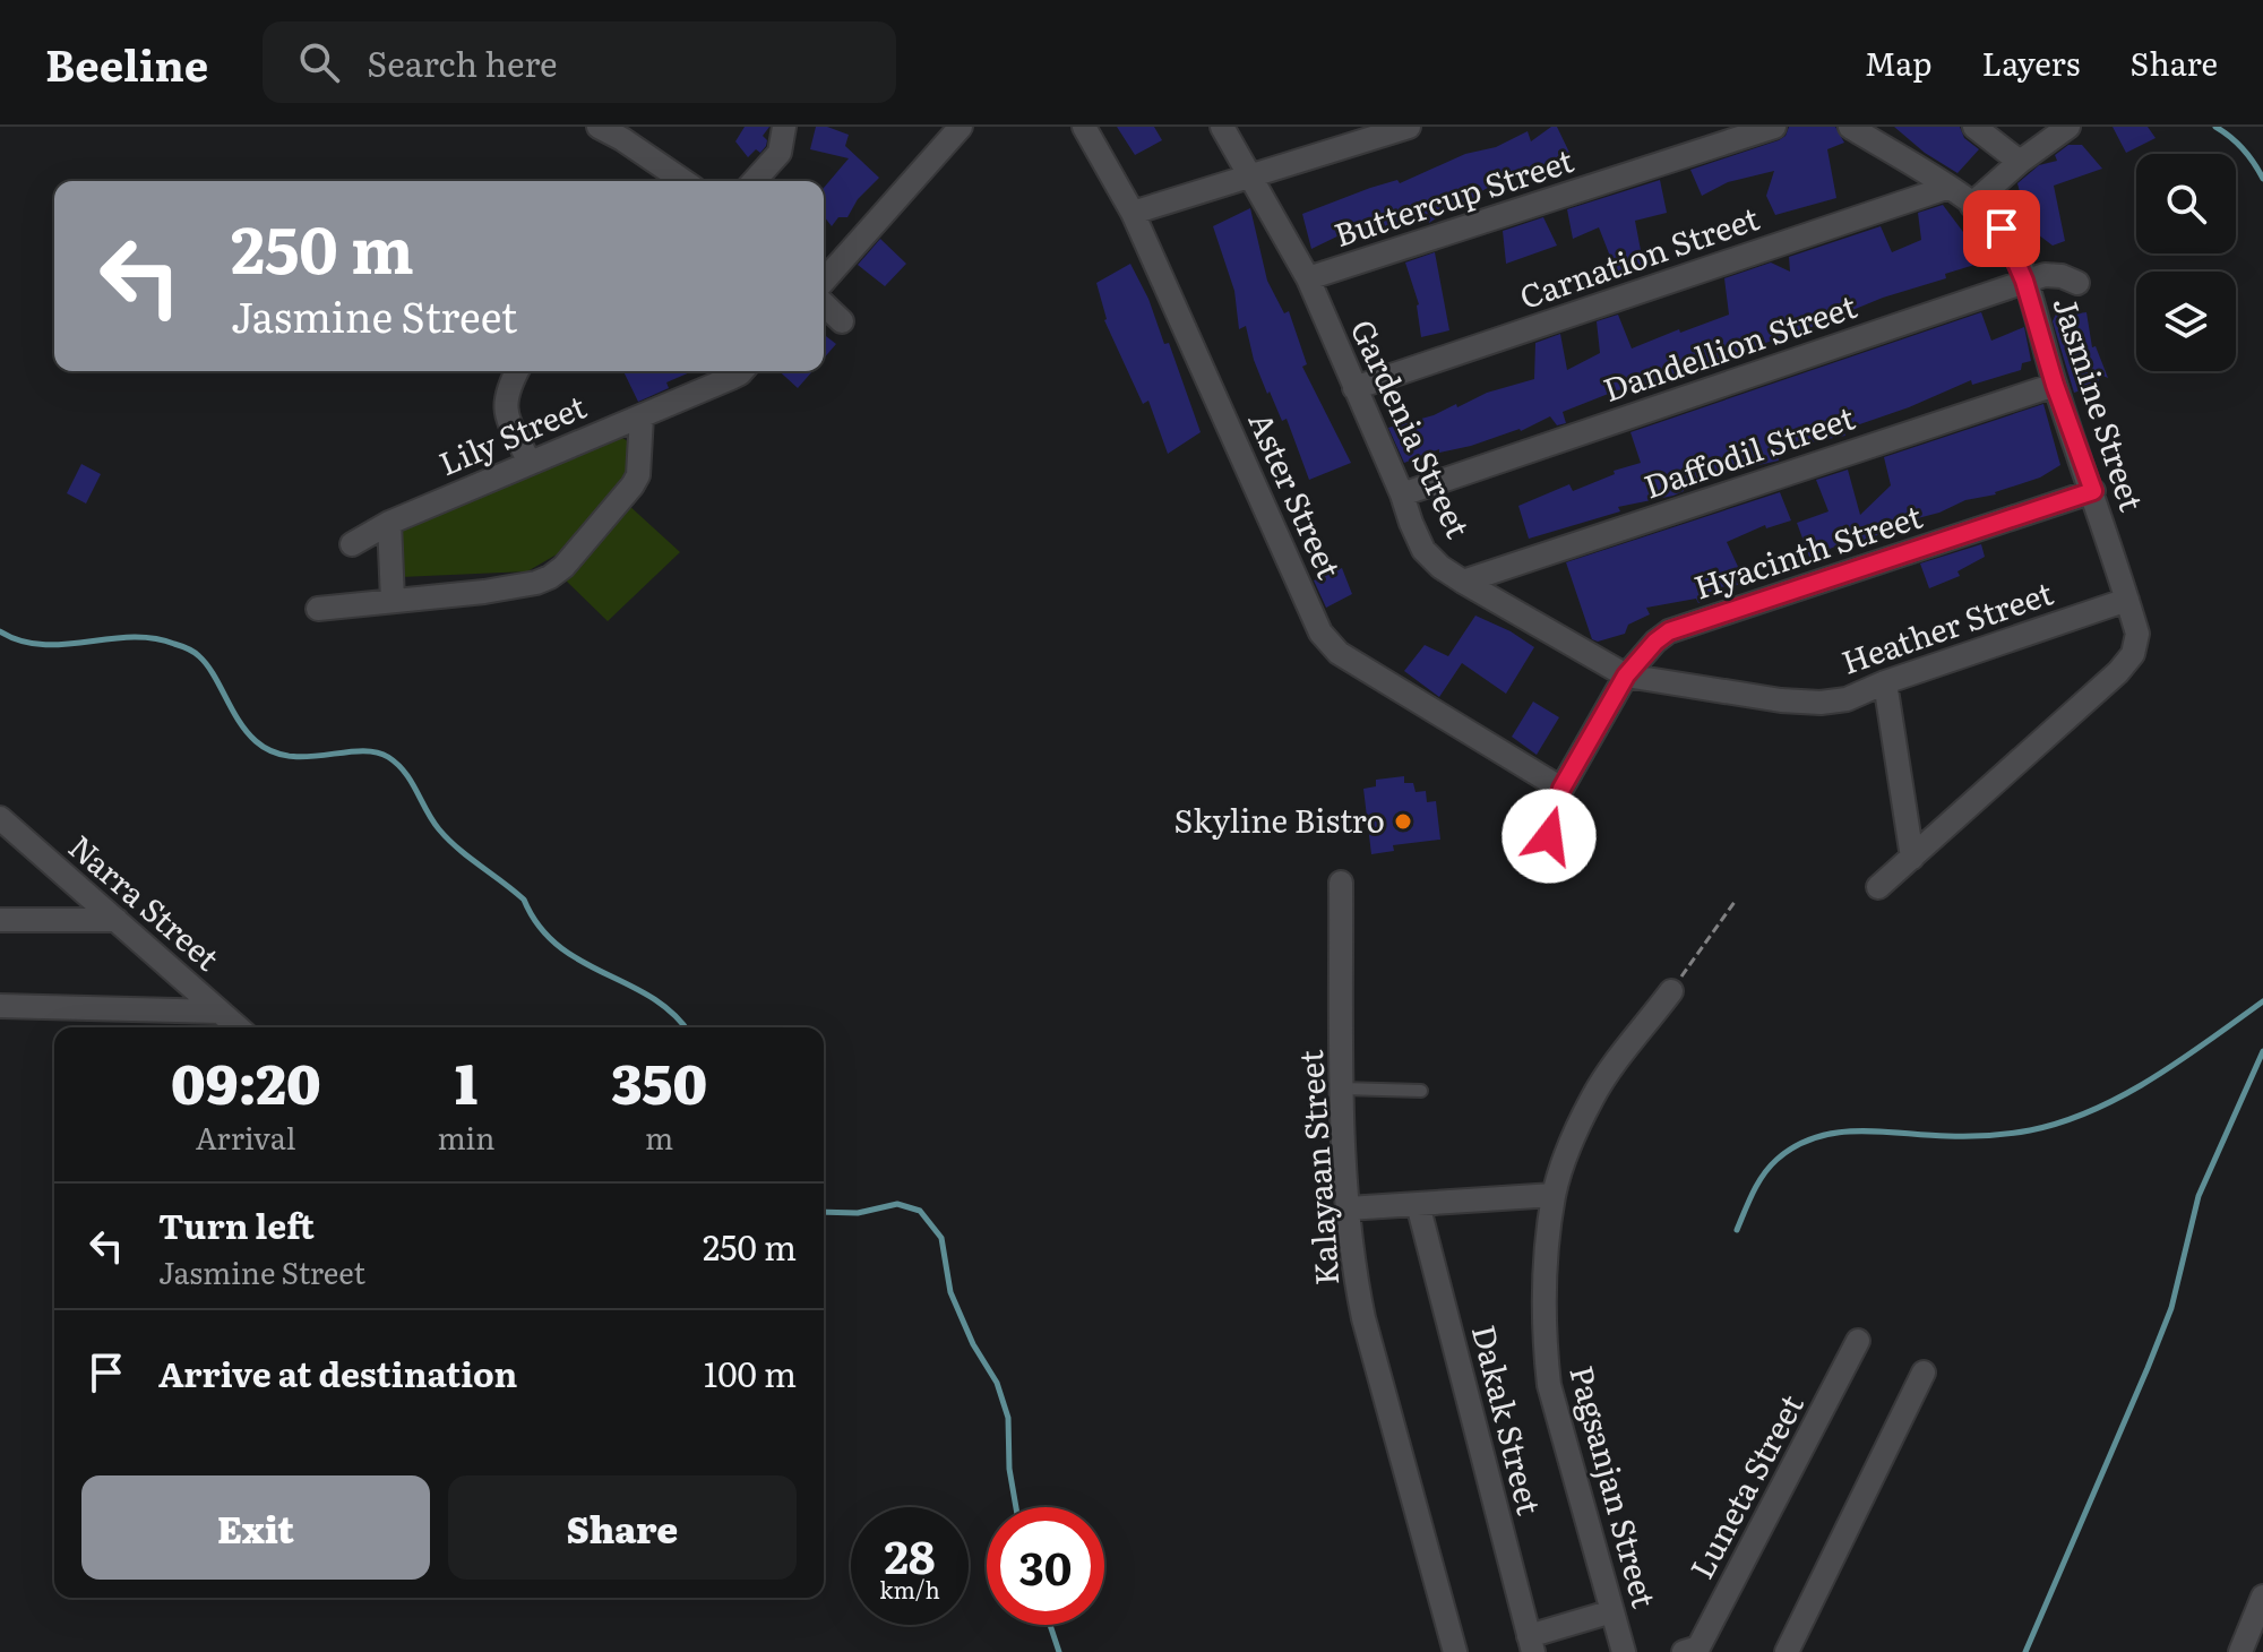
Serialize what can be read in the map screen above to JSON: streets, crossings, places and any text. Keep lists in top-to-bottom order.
{
  "streets": {
    "street": [
      "Buttercup Street",
      "Carnation Street",
      "Dandellion Street",
      "Jasmine Street",
      "Gardenia Street",
      "Lily Street",
      "Daffodil Street",
      "Aster Street",
      "Hyacinth Street",
      "Heather Street",
      "Narra Street",
      "Kalayaan Street",
      "Dakak Street",
      "Pagsanjan Street",
      "Luneta Street"
    ]
  },
  "crossings": [
    ["Buttercup Street", "Gardenia Street"],
    ["Carnation Street", "Jasmine Street"],
    ["Carnation Street", "Gardenia Street"],
    ["Dandellion Street", "Jasmine Street"],
    ["Dandellion Street", "Gardenia Street"],
    ["Jasmine Street", "Daffodil Street"],
    ["Jasmine Street", "Hyacinth Street"],
    ["Jasmine Street", "Heather Street"],
    ["Gardenia Street", "Daffodil Street"],
    ["Gardenia Street", "Hyacinth Street"],
    ["Gardenia Street", "Heather Street"],
    ["Aster Street", "Hyacinth Street"],
    ["Hyacinth Street", "Heather Street"]
  ],
  "places": ["Skyline Bistro"],
  "page": {
    "header": "Beeline",
    "search": "Search here",
    "nav": ["Map", "Layers", "Share"],
    "turn": ["250 m", "Jasmine Street"],
    "eta": [
      "09:20",
      "Arrival",
      "1",
      "min",
      "350",
      "m"
    ],
    "list": [
      {
        "name": "Turn left",
        "note": "Jasmine Street",
        "value": "250 m"
      },
      {
        "name": "Arrive at destination",
        "value": "100 m"
      }
    ],
    "buttons": ["Exit", "Share"],
    "speed": "28 km/h",
    "limit": "30"
  }
}
